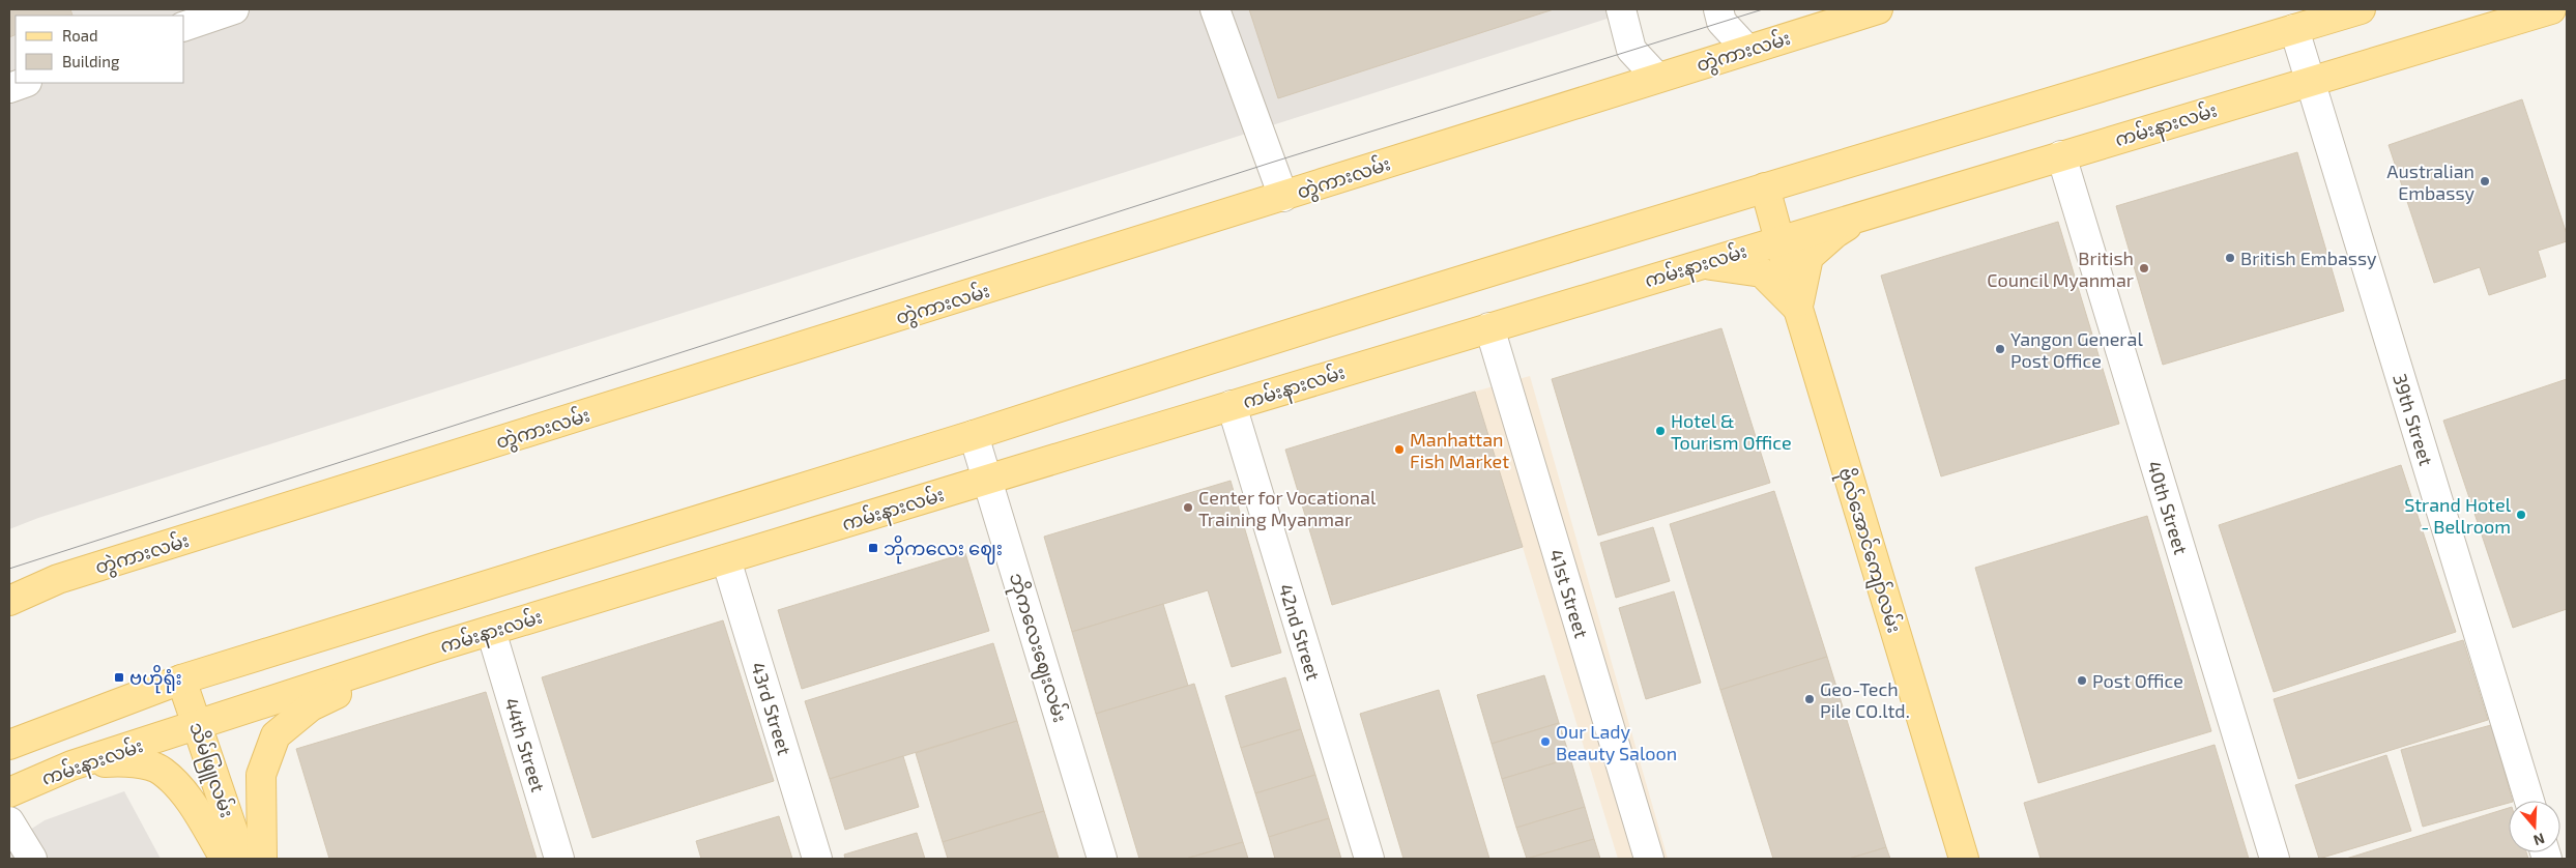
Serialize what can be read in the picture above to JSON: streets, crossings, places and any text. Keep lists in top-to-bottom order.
{
  "streets": {
    "main road": [
      "တွဲကားလမ်း",
      "ကမ်းနားလမ်း",
      "ဗိုလ်အောင်ကျော်လမ်း",
      "သိမ်ဖြူလမ်း"
    ],
    "street": [
      "39th Street",
      "40th Street",
      "41st Street",
      "42nd Street",
      "ဘိုကလေးဈေးလမ်း",
      "43rd Street",
      "44th Street"
    ]
  },
  "crossings": [
    ["ကမ်းနားလမ်း", "39th Street"],
    ["ကမ်းနားလမ်း", "40th Street"],
    ["ကမ်းနားလမ်း", "ဗိုလ်အောင်ကျော်လမ်း"],
    ["ကမ်းနားလမ်း", "41st Street"],
    ["ကမ်းနားလမ်း", "42nd Street"],
    ["ကမ်းနားလမ်း", "ဘိုကလေးဈေးလမ်း"],
    ["ကမ်းနားလမ်း", "43rd Street"],
    ["ကမ်းနားလမ်း", "44th Street"],
    ["ကမ်းနားလမ်း", "သိမ်ဖြူလမ်း"]
  ],
  "places": {
    "other": [
      "Australian Embassy",
      "British Embassy",
      "British Council Myanmar",
      "Yangon General Post Office",
      "Hotel & Tourism Office",
      "Manhattan Fish Market",
      "Center for Vocational Training Myanmar",
      "Strand Hotel - Bellroom",
      "Post Office",
      "Geo-Tech Pile CO.ltd.",
      "Our Lady Beauty Saloon"
    ],
    "transit": ["ဘိုကလေး ဈေး", "ဗဟိုရုံး"]
  },
  "legend": ["Road", "Building"],
  "north": "bottom"
}
